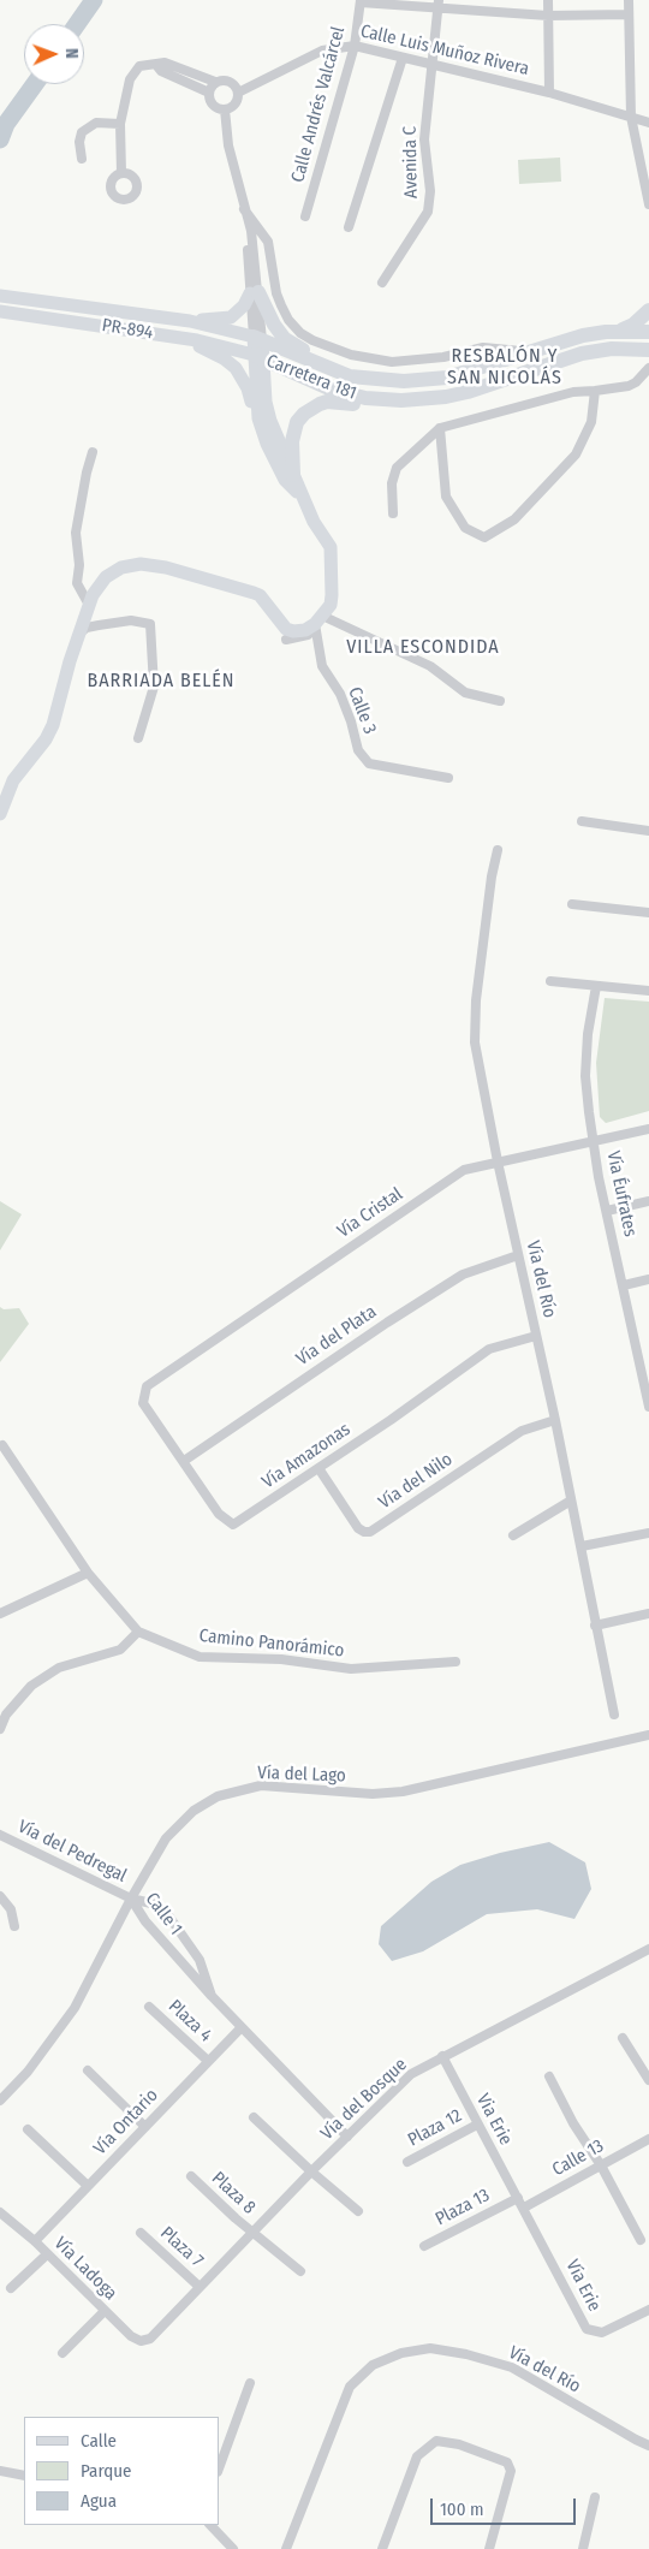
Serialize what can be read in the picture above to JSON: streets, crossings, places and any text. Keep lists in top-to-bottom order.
{
  "streets": {
    "main road": ["PR-894", "Carretera 181"],
    "street": [
      "Calle Luis Muñoz Rivera",
      "Calle Andrés Valcárcel",
      "Avenida C",
      "Calle 3",
      "Vía Éufrates",
      "Vía Cristal",
      "Vía del Río",
      "Vía del Plata",
      "Vía Amazonas",
      "Vía del Nilo",
      "Camino Panorámico",
      "Vía del Lago",
      "Vía del Pedregal",
      "Calle 1",
      "Plaza 4",
      "Vía del Bosque",
      "Via Erie",
      "Vía Ontario",
      "Plaza 12",
      "Calle 13",
      "Plaza 8",
      "Plaza 13",
      "Plaza 7",
      "Vía Ladoga",
      "Vía Erie"
    ]
  },
  "crossings": [
    ["Calle Luis Muñoz Rivera", "Calle Andrés Valcárcel"],
    ["Calle Luis Muñoz Rivera", "Avenida C"],
    ["PR-894", "Carretera 181"],
    ["Vía Éufrates", "Vía Cristal"],
    ["Vía Cristal", "Vía del Río"],
    ["Vía Cristal", "Vía Amazonas"],
    ["Vía del Río", "Vía del Plata"],
    ["Vía del Río", "Vía Amazonas"],
    ["Vía del Río", "Vía del Nilo"],
    ["Vía del Plata", "Vía Amazonas"],
    ["Vía Amazonas", "Vía del Nilo"],
    ["Vía del Lago", "Vía del Pedregal"],
    ["Vía del Lago", "Calle 1"],
    ["Vía del Pedregal", "Calle 1"],
    ["Calle 1", "Vía del Bosque"],
    ["Calle 1", "Vía Ontario"],
    ["Plaza 4", "Vía Ontario"],
    ["Vía del Bosque", "Via Erie"],
    ["Vía del Bosque", "Plaza 8"],
    ["Vía del Bosque", "Plaza 7"],
    ["Vía del Bosque", "Vía Ladoga"],
    ["Via Erie", "Plaza 12"],
    ["Via Erie", "Plaza 13"],
    ["Via Erie", "Vía Erie"],
    ["Vía Ontario", "Vía Ladoga"],
    ["Calle 13", "Vía Erie"],
    ["Plaza 13", "Vía Erie"]
  ],
  "districts": ["RESBALÓN Y SAN NICOLÁS", "VILLA ESCONDIDA", "BARRIADA BELÉN"],
  "legend": ["Calle", "Parque", "Agua"],
  "scale_bar": "100 m",
  "north": "right"
}
